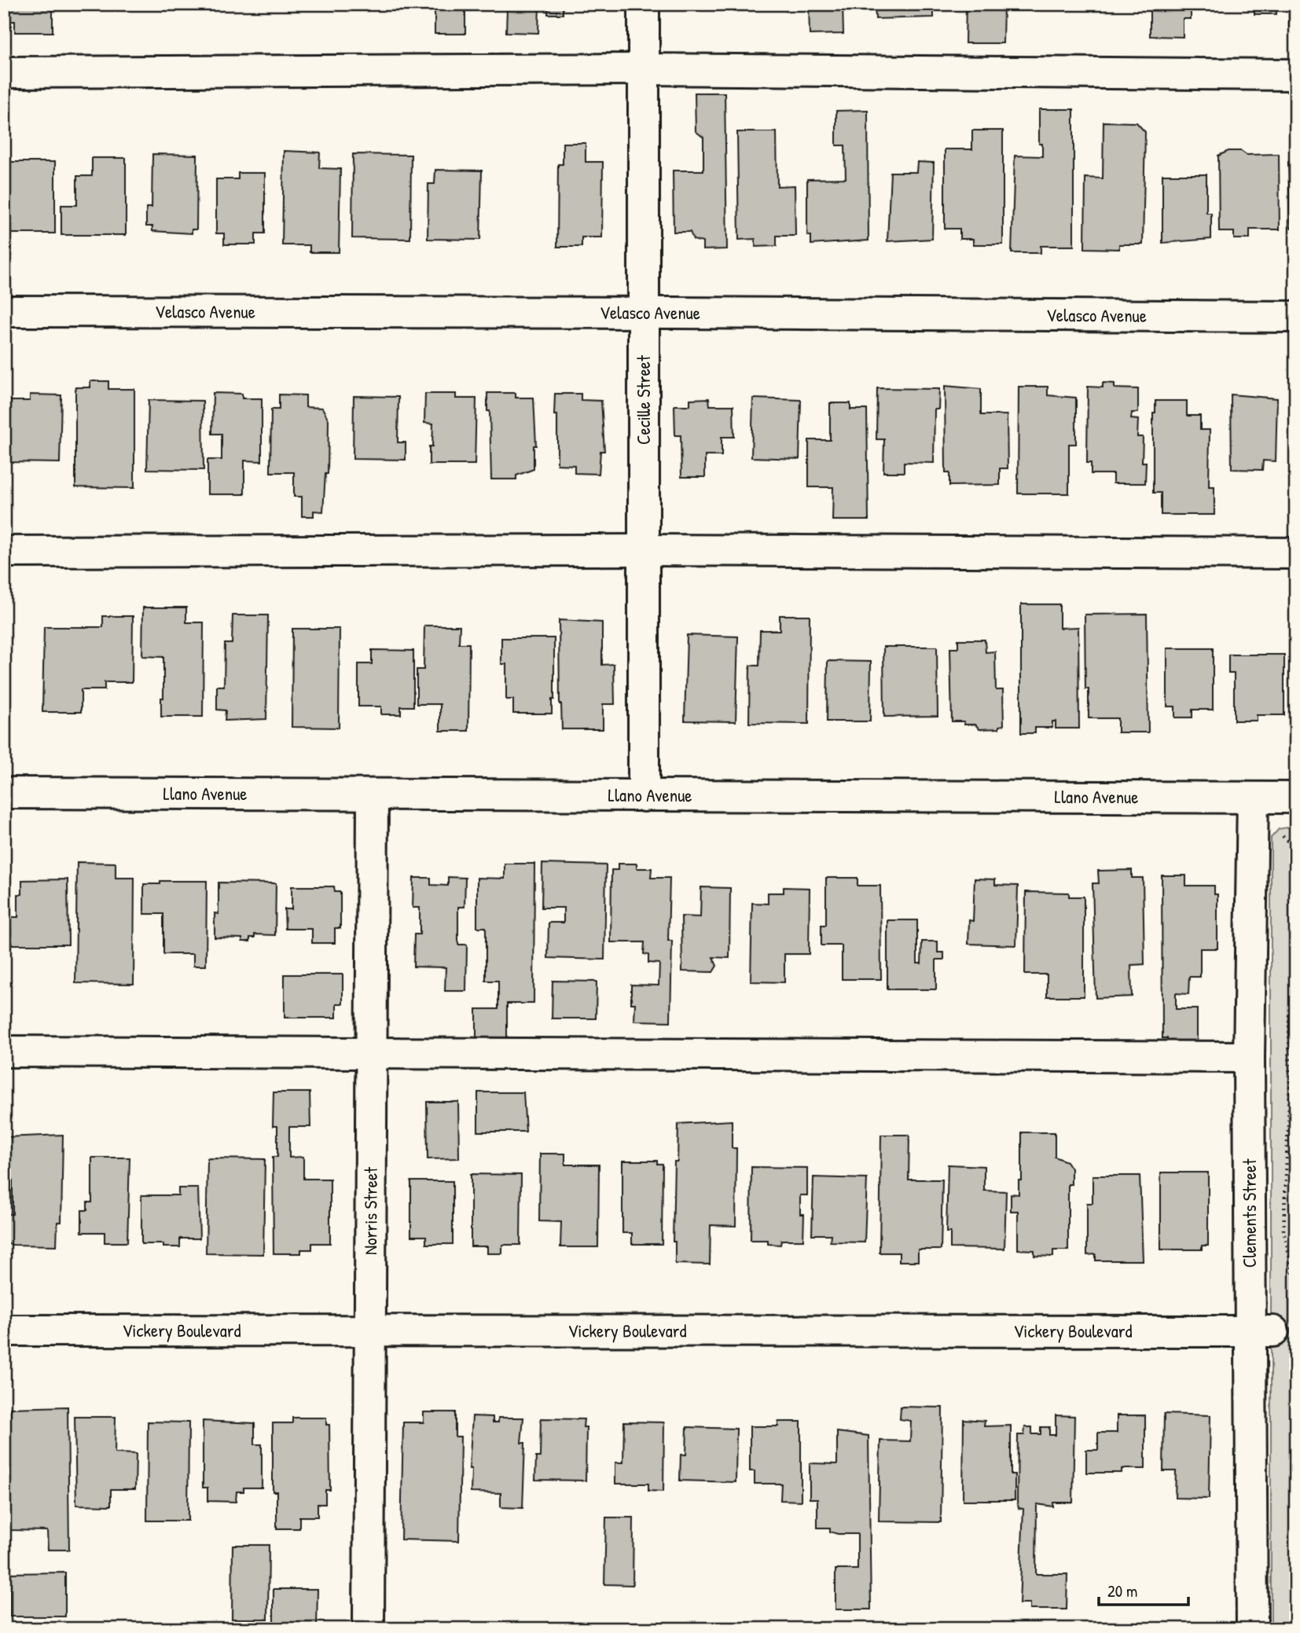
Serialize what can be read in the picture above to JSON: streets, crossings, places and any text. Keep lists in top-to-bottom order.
{
  "streets": {
    "street": [
      "Velasco Avenue",
      "Cecille Street",
      "Llano Avenue",
      "Norris Street",
      "Clements Street",
      "Vickery Boulevard"
    ]
  },
  "crossings": [
    ["Velasco Avenue", "Cecille Street"],
    ["Cecille Street", "Llano Avenue"],
    ["Llano Avenue", "Norris Street"],
    ["Llano Avenue", "Clements Street"],
    ["Norris Street", "Vickery Boulevard"],
    ["Clements Street", "Vickery Boulevard"]
  ],
  "scale_bar": "20 m"
}
